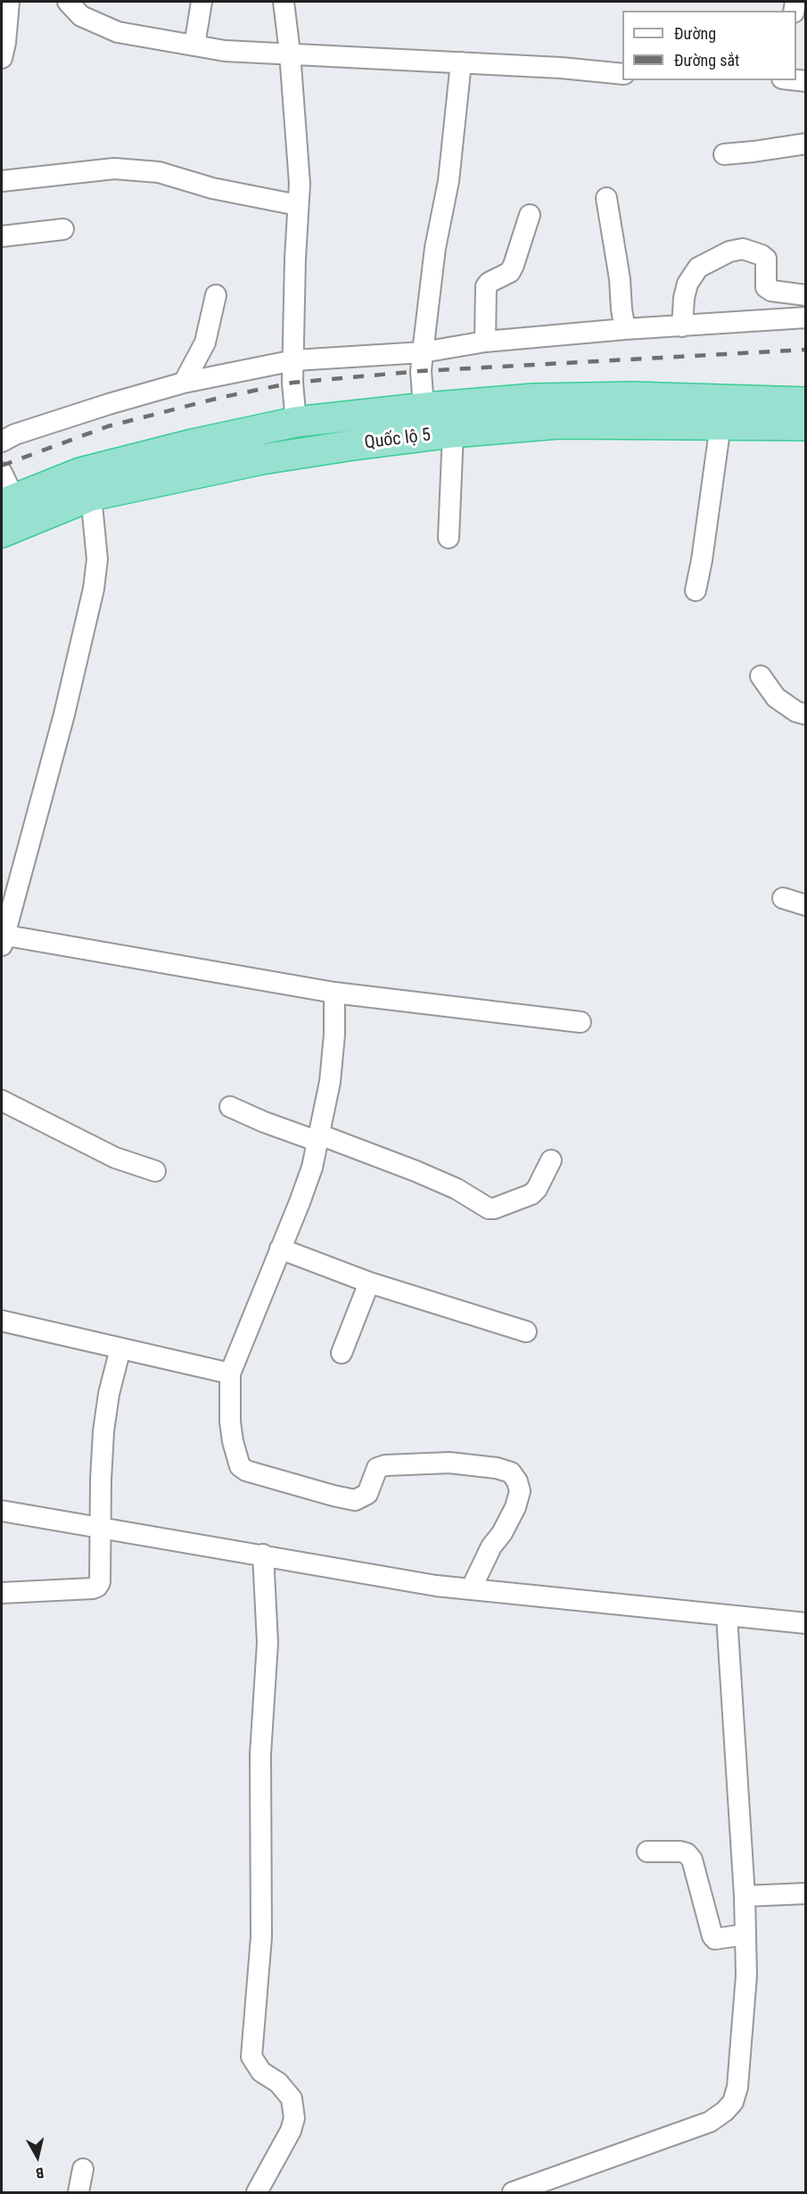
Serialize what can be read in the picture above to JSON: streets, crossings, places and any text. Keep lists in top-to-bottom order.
{
  "streets": {
    "highway": ["Quốc lộ 5"]
  },
  "legend": ["Đường", "Đường sắt"],
  "north": "bottom"
}
